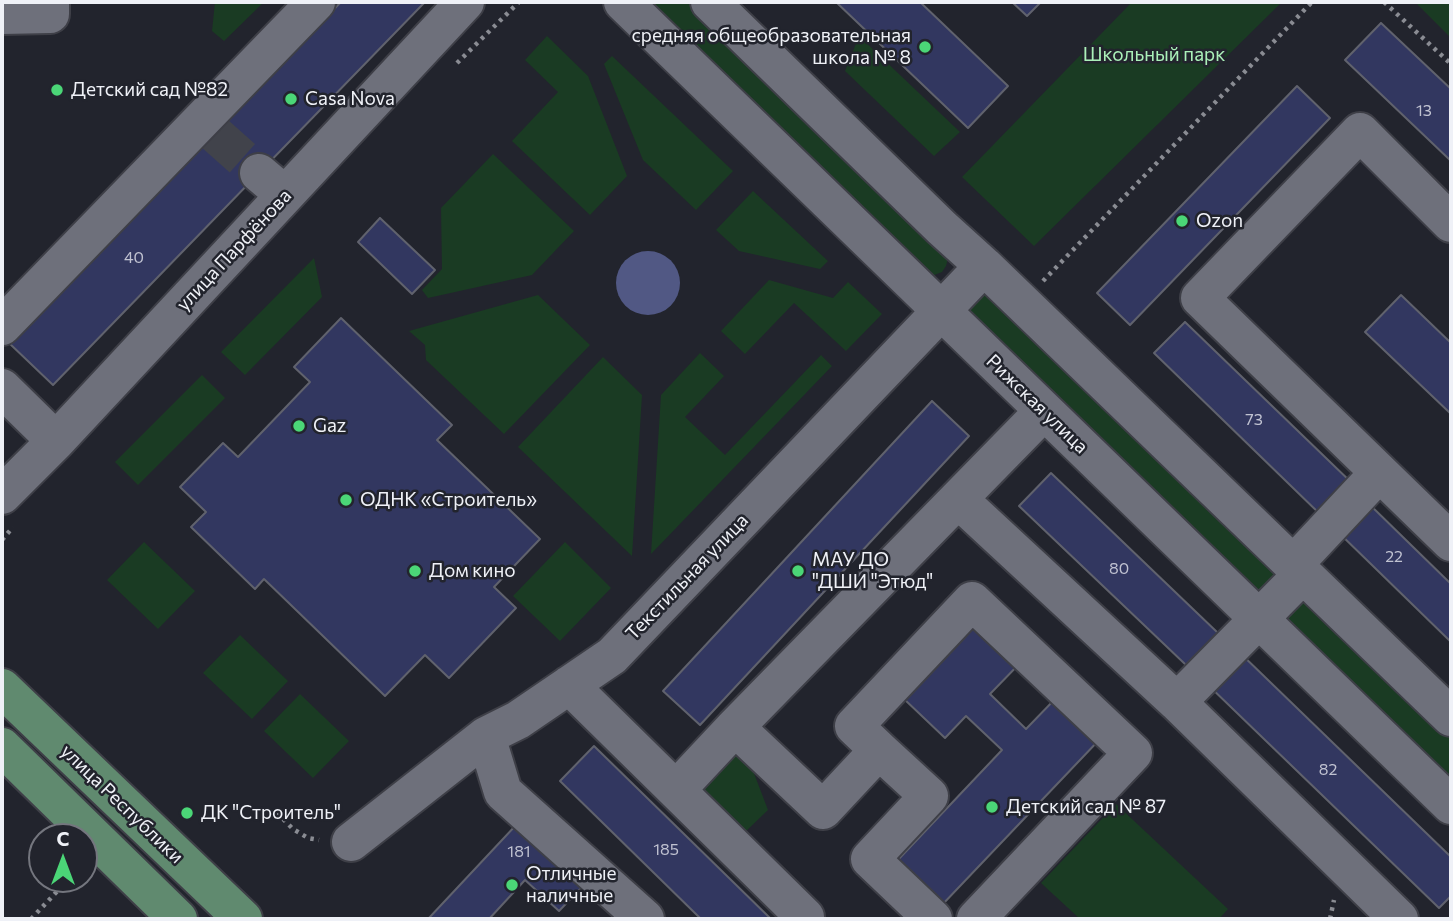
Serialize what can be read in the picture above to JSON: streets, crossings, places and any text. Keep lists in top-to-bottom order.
{
  "streets": {
    "main road": ["улица Республики"],
    "street": ["улица Парфёнова", "Рижская улица", "Текстильная улица"]
  },
  "crossings": [
    ["Рижская улица", "Текстильная улица"]
  ],
  "parks": ["Школьный парк"],
  "places": [
    "средняя общеобразовательная школа № 8",
    "Детский сад №82",
    "Casa Nova",
    "Ozon",
    "Gaz",
    "ОДНК «Строитель»",
    "Дом кино",
    "МАУ ДО \"ДШИ \"Этюд\"",
    "Детский сад № 87",
    "ДК \"Строитель\"",
    "Отличные наличные"
  ],
  "house_numbers": [
    "13",
    "40",
    "73",
    "22",
    "80",
    "82",
    "185",
    "181"
  ],
  "north": "top"
}
